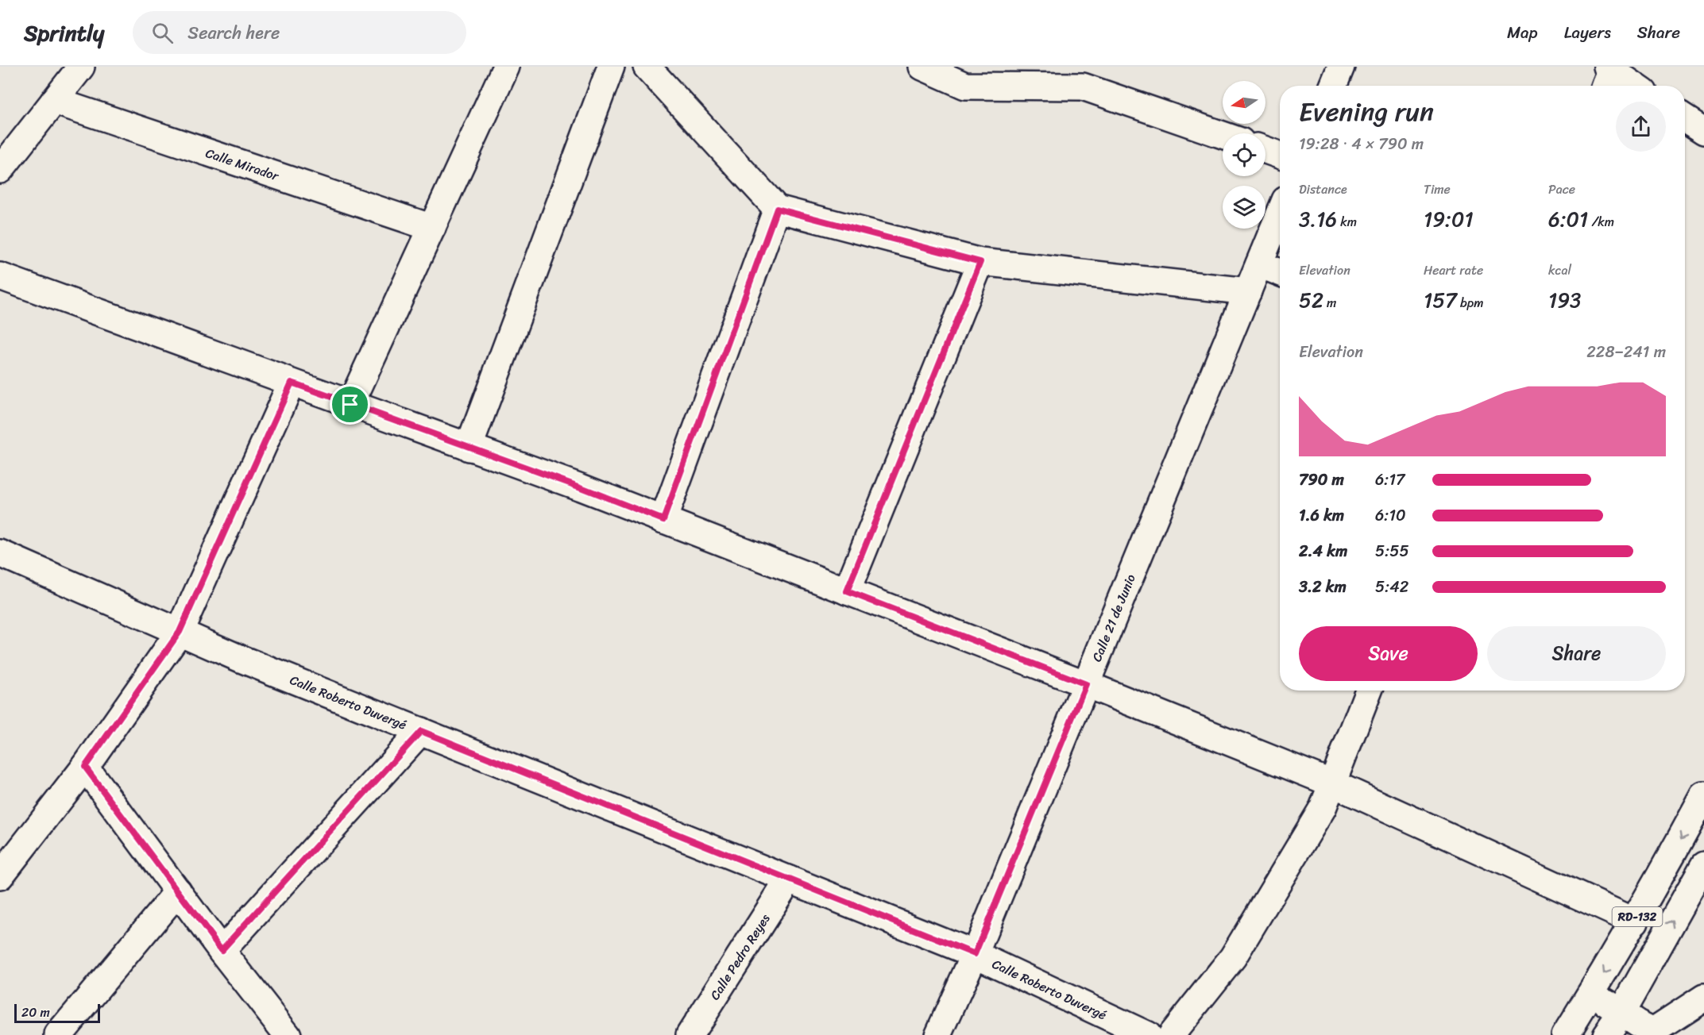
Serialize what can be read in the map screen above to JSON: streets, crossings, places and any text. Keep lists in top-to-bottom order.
{
  "streets": {
    "street": [
      "Calle Mirador",
      "Calle 21 de Junio",
      "Calle Roberto Duvergé",
      "RD-132",
      "Calle Pedro Reyes"
    ]
  },
  "crossings": [
    ["Calle 21 de Junio", "Calle Roberto Duvergé"],
    ["Calle Roberto Duvergé", "Calle Pedro Reyes"]
  ],
  "scale_bar": "20 m",
  "north": "left",
  "page": {
    "header": "Sprintly",
    "search": "Search here",
    "nav": ["Map", "Layers", "Share"],
    "heading": ["Evening run", "19:28 · 4 × 790 m"],
    "stats": [
      ["Distance", "3.16 km"],
      ["Time", "19:01"],
      ["Pace", "6:01 /km"],
      ["Elevation", "52 m"],
      ["Heart rate", "157 bpm"],
      ["kcal", "193"]
    ],
    "chart": ["Elevation", "228–241 m"],
    "list": [
      {
        "name": "790 m",
        "note": "6:17"
      },
      {
        "name": "1.6 km",
        "note": "6:10"
      },
      {
        "name": "2.4 km",
        "note": "5:55"
      },
      {
        "name": "3.2 km",
        "note": "5:42"
      }
    ],
    "buttons": ["Save", "Share"],
    "scale": "20 m"
  }
}
